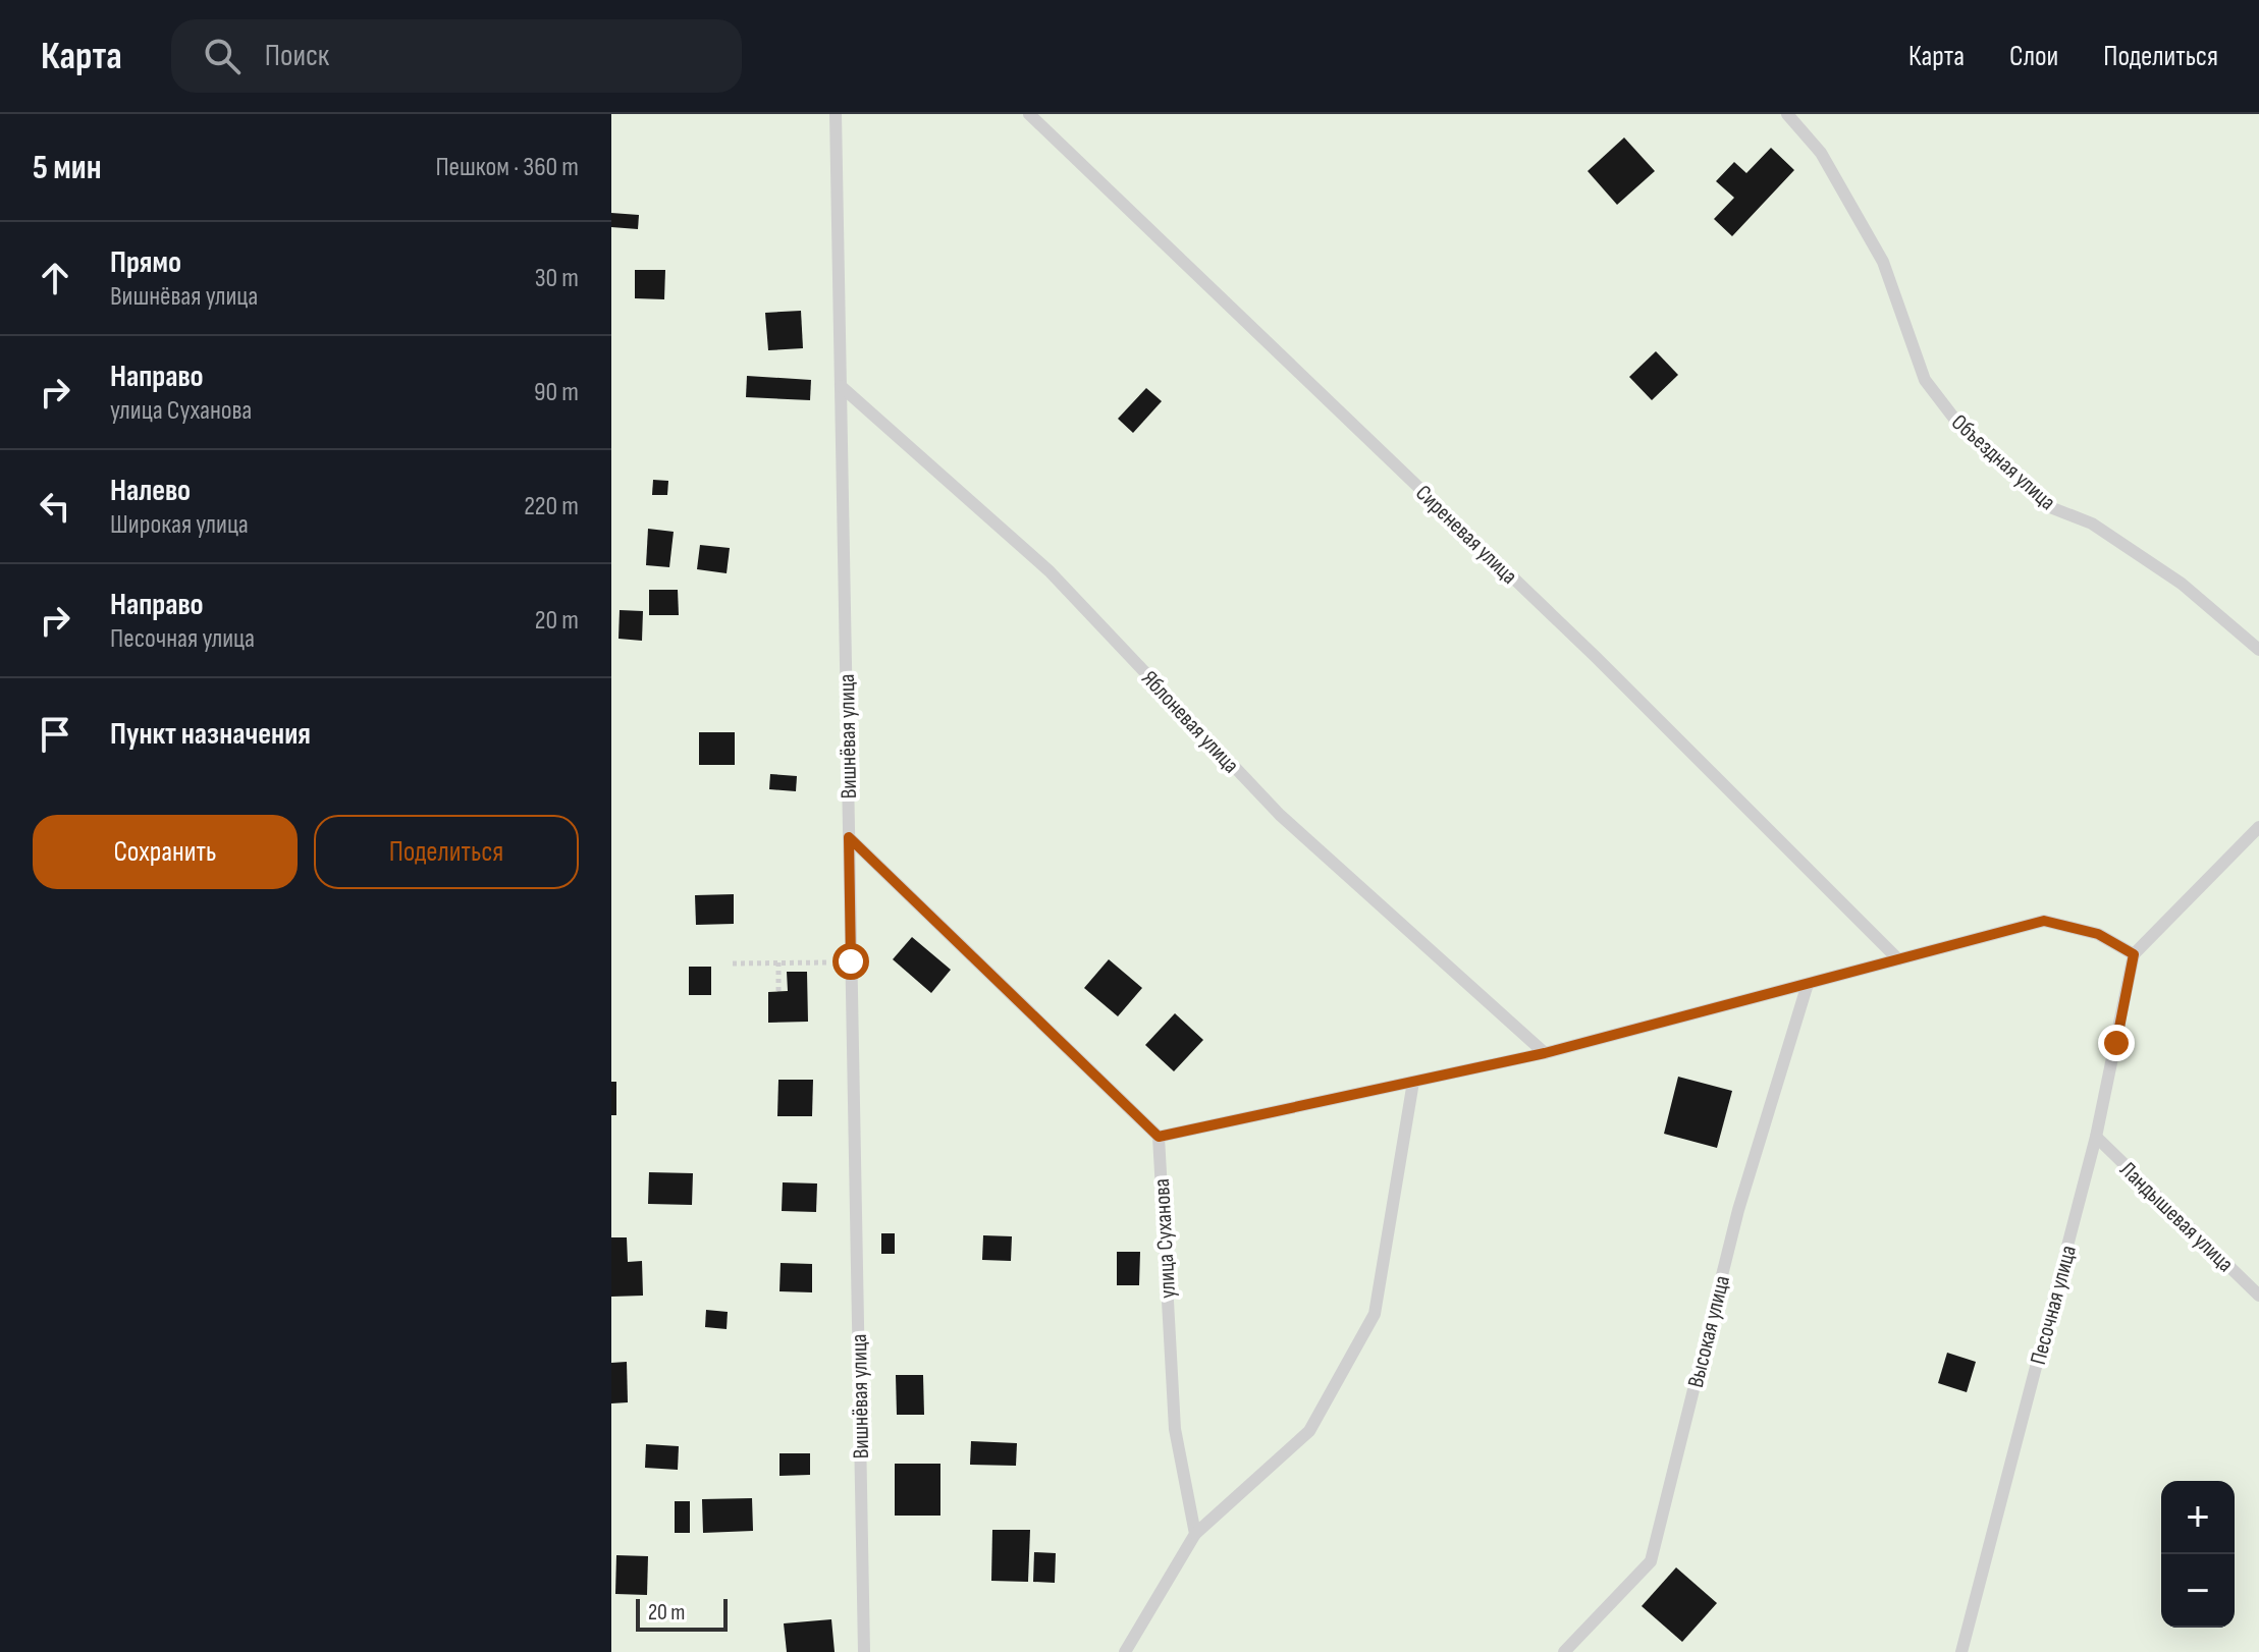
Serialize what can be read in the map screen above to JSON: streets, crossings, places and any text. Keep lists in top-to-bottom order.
{
  "streets": {
    "lane": [
      "Объездная улица",
      "Сиреневая улица",
      "Яблоневая улица",
      "Вишнёвая улица",
      "Ландышевая улица",
      "улица Суханова",
      "Песочная улица",
      "Высокая улица"
    ]
  },
  "crossings": [
    ["Яблоневая улица", "Вишнёвая улица"],
    ["Ландышевая улица", "Песочная улица"]
  ],
  "scale_bar": "20 m",
  "page": {
    "header": "Карта",
    "search": "Поиск",
    "nav": ["Карта", "Слои", "Поделиться"],
    "heading": ["5 мин", "Пешком · 360 m"],
    "list": [
      ["Прямо", "Вишнёвая улица", "30 m"],
      ["Направо", "улица Суханова", "90 m"],
      ["Налево", "Широкая улица", "220 m"],
      ["Направо", "Песочная улица", "20 m"],
      "Пункт назначения"
    ],
    "buttons": ["Сохранить", "Поделиться"],
    "map_buttons": ["+", "−"],
    "scale": "20 m"
  }
}
